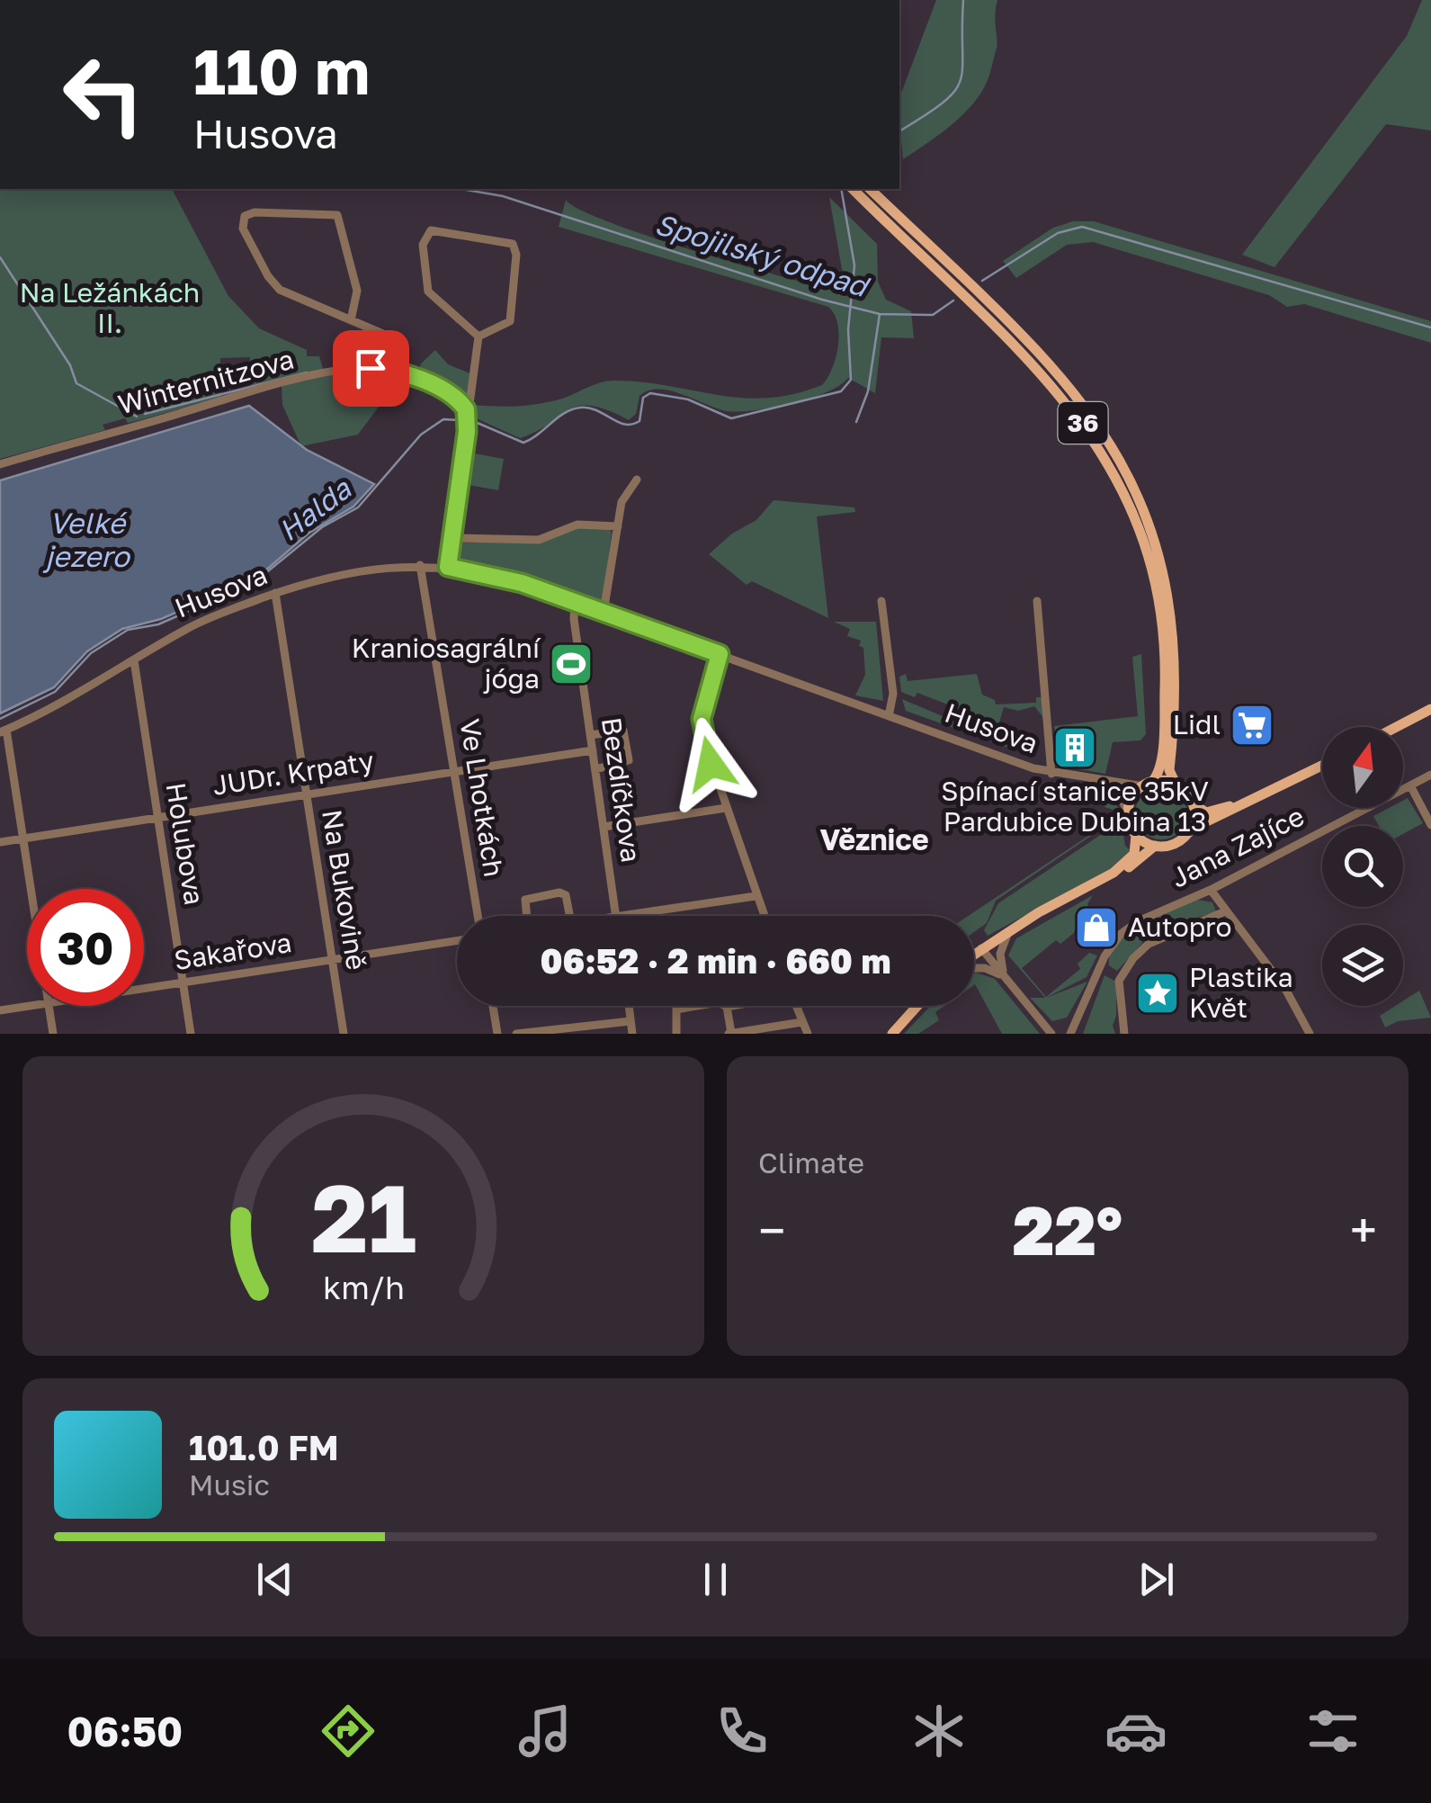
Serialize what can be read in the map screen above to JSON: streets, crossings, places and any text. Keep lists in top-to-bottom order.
{
  "streets": {
    "main road": ["36", "Husova"],
    "street": [
      "Winternitzova",
      "JUDr. Krpaty",
      "Bezdíčkova",
      "Ve Lhotkách",
      "Holubova",
      "Jana Zajíce",
      "Na Bukovině",
      "Sakařova"
    ]
  },
  "crossings": [
    ["36", "Husova"],
    ["Husova", "Bezdíčkova"],
    ["Husova", "Ve Lhotkách"],
    ["Husova", "Holubova"],
    ["Husova", "Na Bukovině"],
    ["JUDr. Krpaty", "Bezdíčkova"],
    ["JUDr. Krpaty", "Ve Lhotkách"],
    ["JUDr. Krpaty", "Holubova"],
    ["JUDr. Krpaty", "Na Bukovině"],
    ["Holubova", "Sakařova"],
    ["Na Bukovině", "Sakařova"]
  ],
  "districts": ["Věznice"],
  "water": ["Spojilský odpad", "Halda", "Velké jezero"],
  "parks": ["Na Ležánkách II."],
  "places": {
    "sports": ["Kraniosagrální jóga"],
    "supermarket": ["Lidl"],
    "building": ["Spínací stanice 35kV Pardubice Dubina 13"],
    "shop": ["Autopro"],
    "place": ["Plastika Květ"]
  },
  "north": "top",
  "page": {
    "turn": ["110 m", "Husova"],
    "limit": "30",
    "trip": "06:52 · 2 min · 660 m",
    "tile": "Climate",
    "heat": ["−", "22°", "+"],
    "song": ["101.0 FM", "Music"],
    "tabs": "06:50",
    "gauge": ["21", "km/h"]
  }
}
